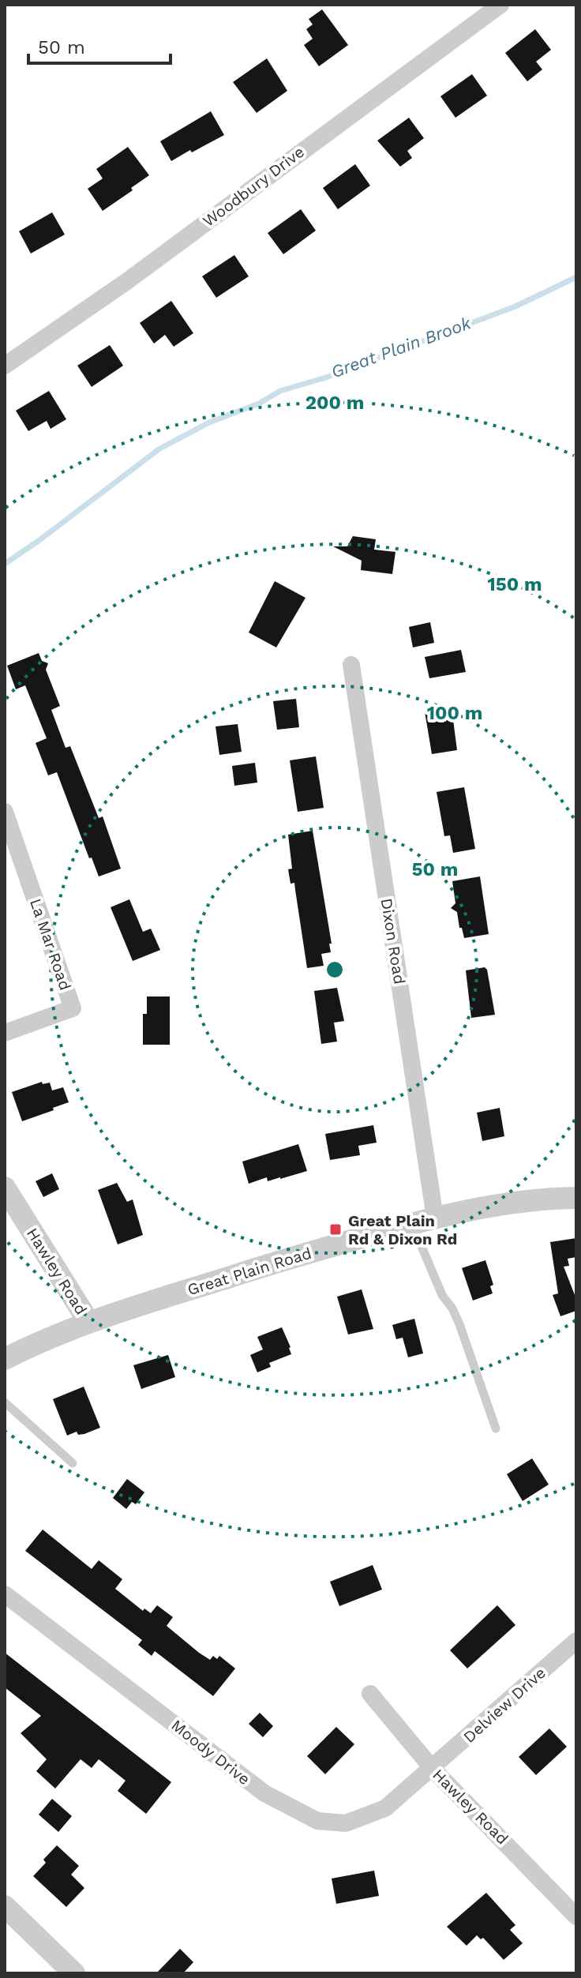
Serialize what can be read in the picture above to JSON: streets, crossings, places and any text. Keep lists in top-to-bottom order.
{
  "streets": {
    "street": [
      "Woodbury Drive",
      "Dixon Road",
      "La Mar Road",
      "Hawley Road",
      "Great Plain Road",
      "Delview Drive",
      "Moody Drive"
    ]
  },
  "crossings": [
    ["Dixon Road", "Great Plain Road"],
    ["Hawley Road", "Great Plain Road"],
    ["Hawley Road", "Delview Drive"],
    ["Hawley Road", "Moody Drive"],
    ["Delview Drive", "Moody Drive"]
  ],
  "water": ["Great Plain Brook"],
  "places": {
    "transit": ["Great Plain Rd & Dixon Rd"]
  },
  "scale_bar": "50 m",
  "rings": [
    "200 m",
    "150 m",
    "100 m",
    "50 m"
  ]
}
